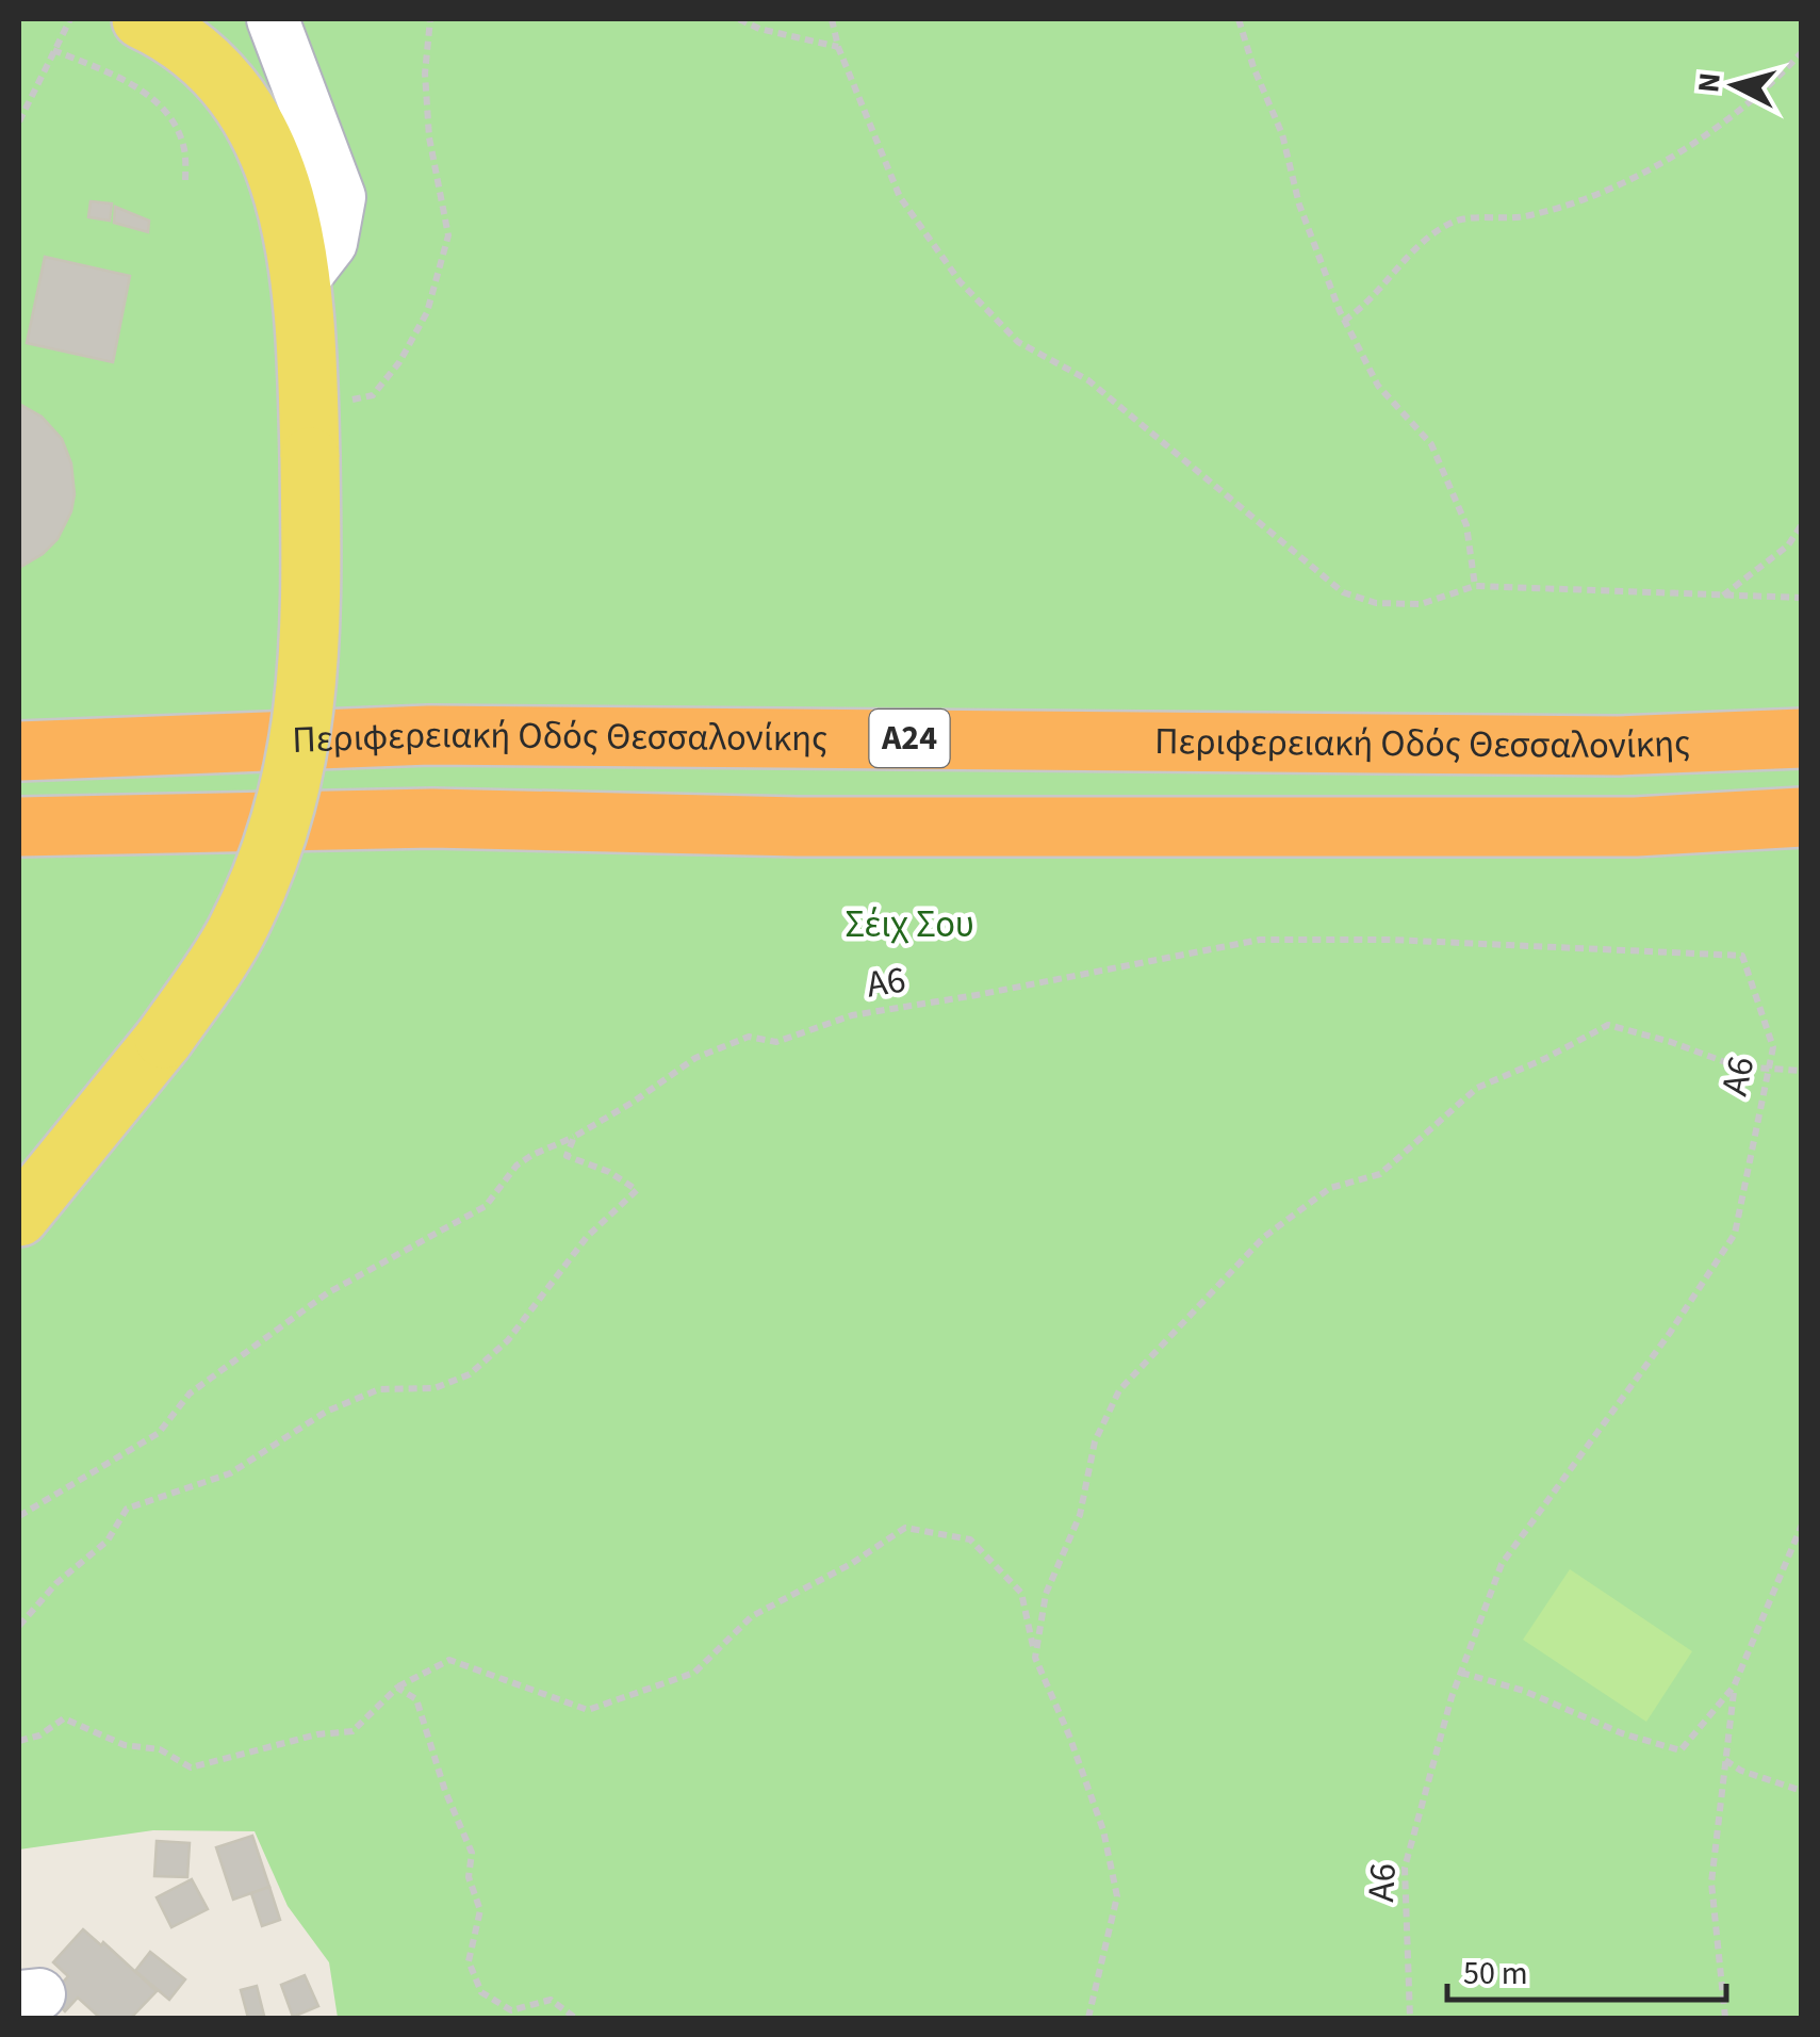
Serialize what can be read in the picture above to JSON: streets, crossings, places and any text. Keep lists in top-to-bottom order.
{
  "streets": {
    "highway": ["Περιφερειακή Οδός Θεσσαλονίκης", "Α24"],
    "path": ["A6"]
  },
  "parks": ["Σέιχ Σου"],
  "scale_bar": "50 m",
  "north": "left"
}
